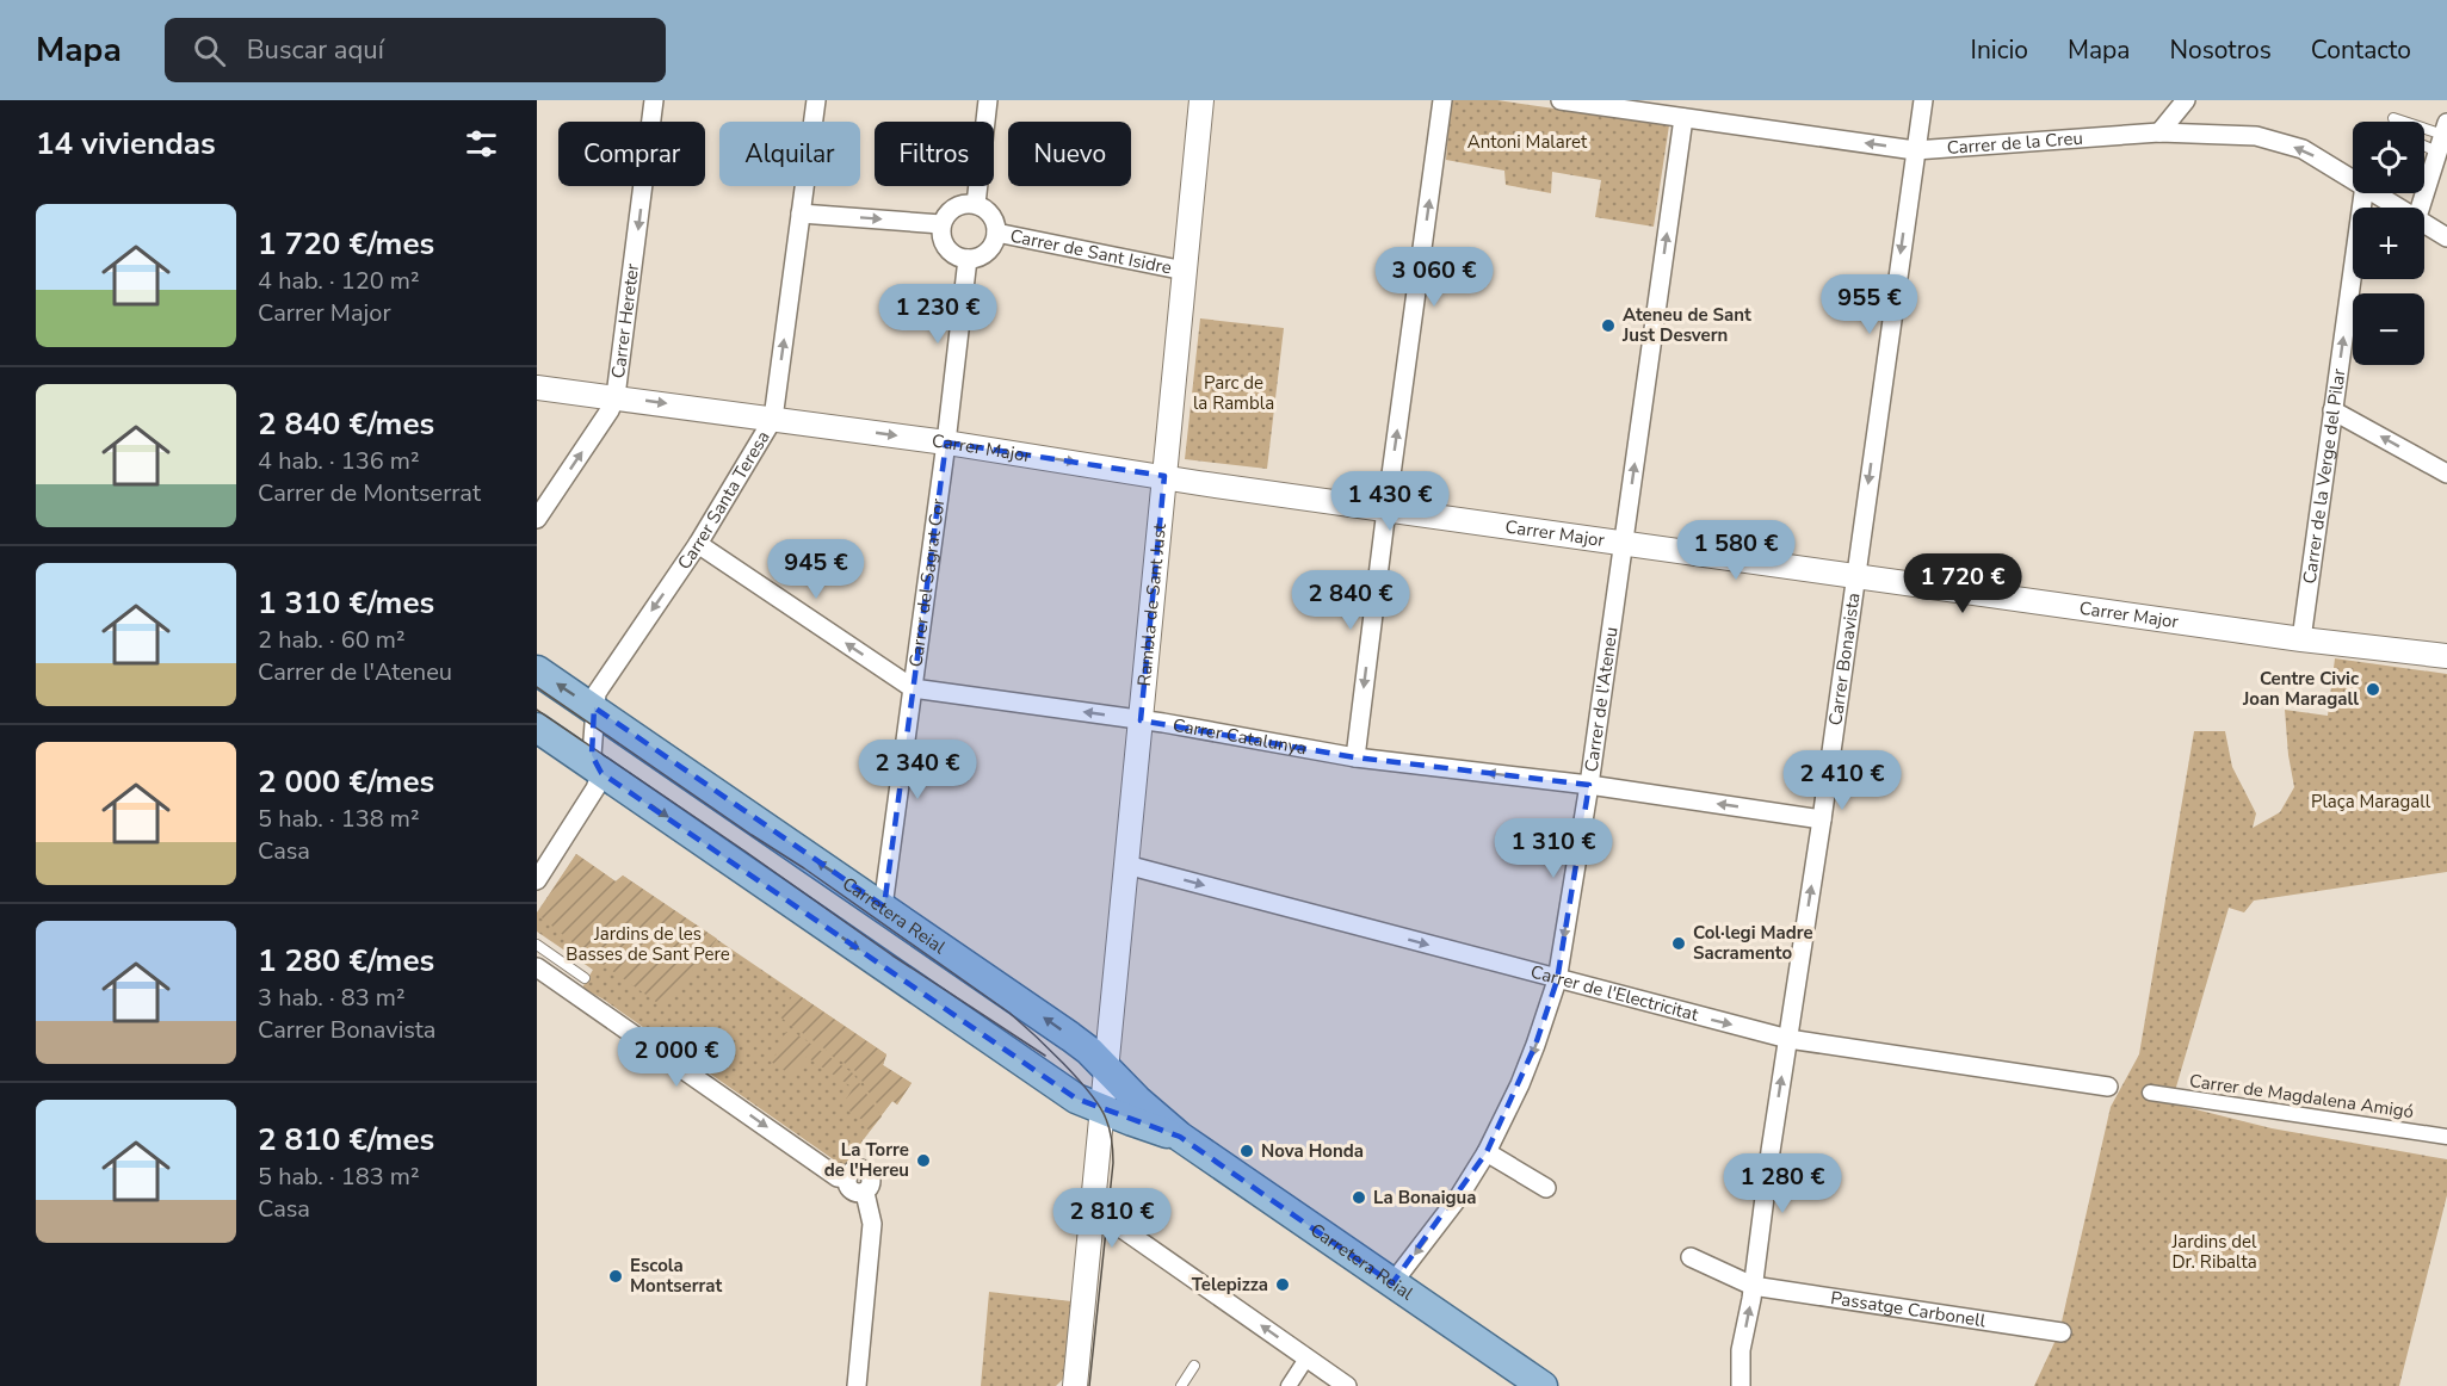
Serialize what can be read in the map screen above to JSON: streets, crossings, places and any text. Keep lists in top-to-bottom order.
{
  "streets": {
    "main road": ["Carretera Reial"],
    "street": [
      "Carrer de la Creu",
      "Carrer de Sant Isidre",
      "Carrer Hereter",
      "Carrer Major",
      "Carrer de la Verge del Pilar",
      "Carrer Santa Teresa",
      "Carrer del Sagrat Cor",
      "Rambla de Sant Just",
      "Carrer Bonavista",
      "Carrer de l'Ateneu",
      "Carrer Catalunya",
      "Carrer de l'Electricitat",
      "Carrer de Magdalena Amigó",
      "Passatge Carbonell"
    ]
  },
  "crossings": [
    ["Carrer de la Creu", "Carrer Bonavista"],
    ["Carrer de la Creu", "Carrer de l'Ateneu"],
    ["Carrer de Sant Isidre", "Carrer del Sagrat Cor"],
    ["Carrer de Sant Isidre", "Rambla de Sant Just"],
    ["Carrer Hereter", "Carrer Major"],
    ["Carrer Major", "Carrer de la Verge del Pilar"],
    ["Carrer Major", "Carrer Santa Teresa"],
    ["Carrer Major", "Carrer del Sagrat Cor"],
    ["Carrer Major", "Rambla de Sant Just"],
    ["Carrer Major", "Carrer Bonavista"],
    ["Carrer Major", "Carrer de l'Ateneu"],
    ["Carrer Santa Teresa", "Carrer Catalunya"],
    ["Carrer Santa Teresa", "Carretera Reial"],
    ["Carrer del Sagrat Cor", "Carrer Catalunya"],
    ["Carrer del Sagrat Cor", "Carretera Reial"],
    ["Rambla de Sant Just", "Carrer Catalunya"],
    ["Rambla de Sant Just", "Carretera Reial"],
    ["Rambla de Sant Just", "Carrer de l'Electricitat"],
    ["Carrer Bonavista", "Carrer Catalunya"],
    ["Carrer Bonavista", "Carrer de l'Electricitat"],
    ["Carrer Bonavista", "Passatge Carbonell"],
    ["Carrer de l'Ateneu", "Carrer Catalunya"],
    ["Carrer de l'Ateneu", "Carretera Reial"],
    ["Carrer de l'Ateneu", "Carrer de l'Electricitat"]
  ],
  "one_way": [
    "Carrer de la Creu",
    "Carrer de la Verge del Pilar",
    "Carrer Catalunya",
    "Carrer de l'Electricitat"
  ],
  "parks": [
    "Antoni Malaret",
    "Parc de la Rambla",
    "Plaça Maragall",
    "Jardins de les Basses de Sant Pere",
    "Jardins del Dr. Ribalta"
  ],
  "places": [
    "Ateneu de Sant Just Desvern",
    "Centre Civic Joan Maragall",
    "Col·legi Madre Sacramento",
    "Nova Honda",
    "La Torre de l'Hereu",
    "La Bonaigua",
    "Escola Montserrat",
    "Telepizza"
  ],
  "page": {
    "header": "Mapa",
    "search": "Buscar aquí",
    "nav": [
      "Inicio",
      "Mapa",
      "Nosotros",
      "Contacto"
    ],
    "heading": "14 viviendas",
    "map_buttons": ["+", "−"],
    "chip": [
      "Comprar",
      "Alquilar",
      "Filtros",
      "Nuevo"
    ],
    "list": [
      {
        "name": "1 720 €/mes",
        "note": "4 hab. · 120 m² · Carrer Major"
      },
      {
        "name": "2 840 €/mes",
        "note": "4 hab. · 136 m² · Carrer de Montserrat"
      },
      {
        "name": "1 310 €/mes",
        "note": "2 hab. · 60 m² · Carrer de l'Ateneu"
      },
      {
        "name": "2 000 €/mes",
        "note": "5 hab. · 138 m² · Casa"
      },
      {
        "name": "1 280 €/mes",
        "note": "3 hab. · 83 m² · Carrer Bonavista"
      },
      {
        "name": "2 810 €/mes",
        "note": "5 hab. · 183 m² · Casa"
      }
    ],
    "price": [
      "3 060 €",
      "955 €",
      "1 230 €",
      "1 430 €",
      "1 580 €",
      "945 €",
      "1 720 €",
      "2 840 €",
      "2 340 €",
      "2 410 €",
      "1 310 €",
      "2 000 €",
      "1 280 €",
      "2 810 €"
    ]
  }
}
